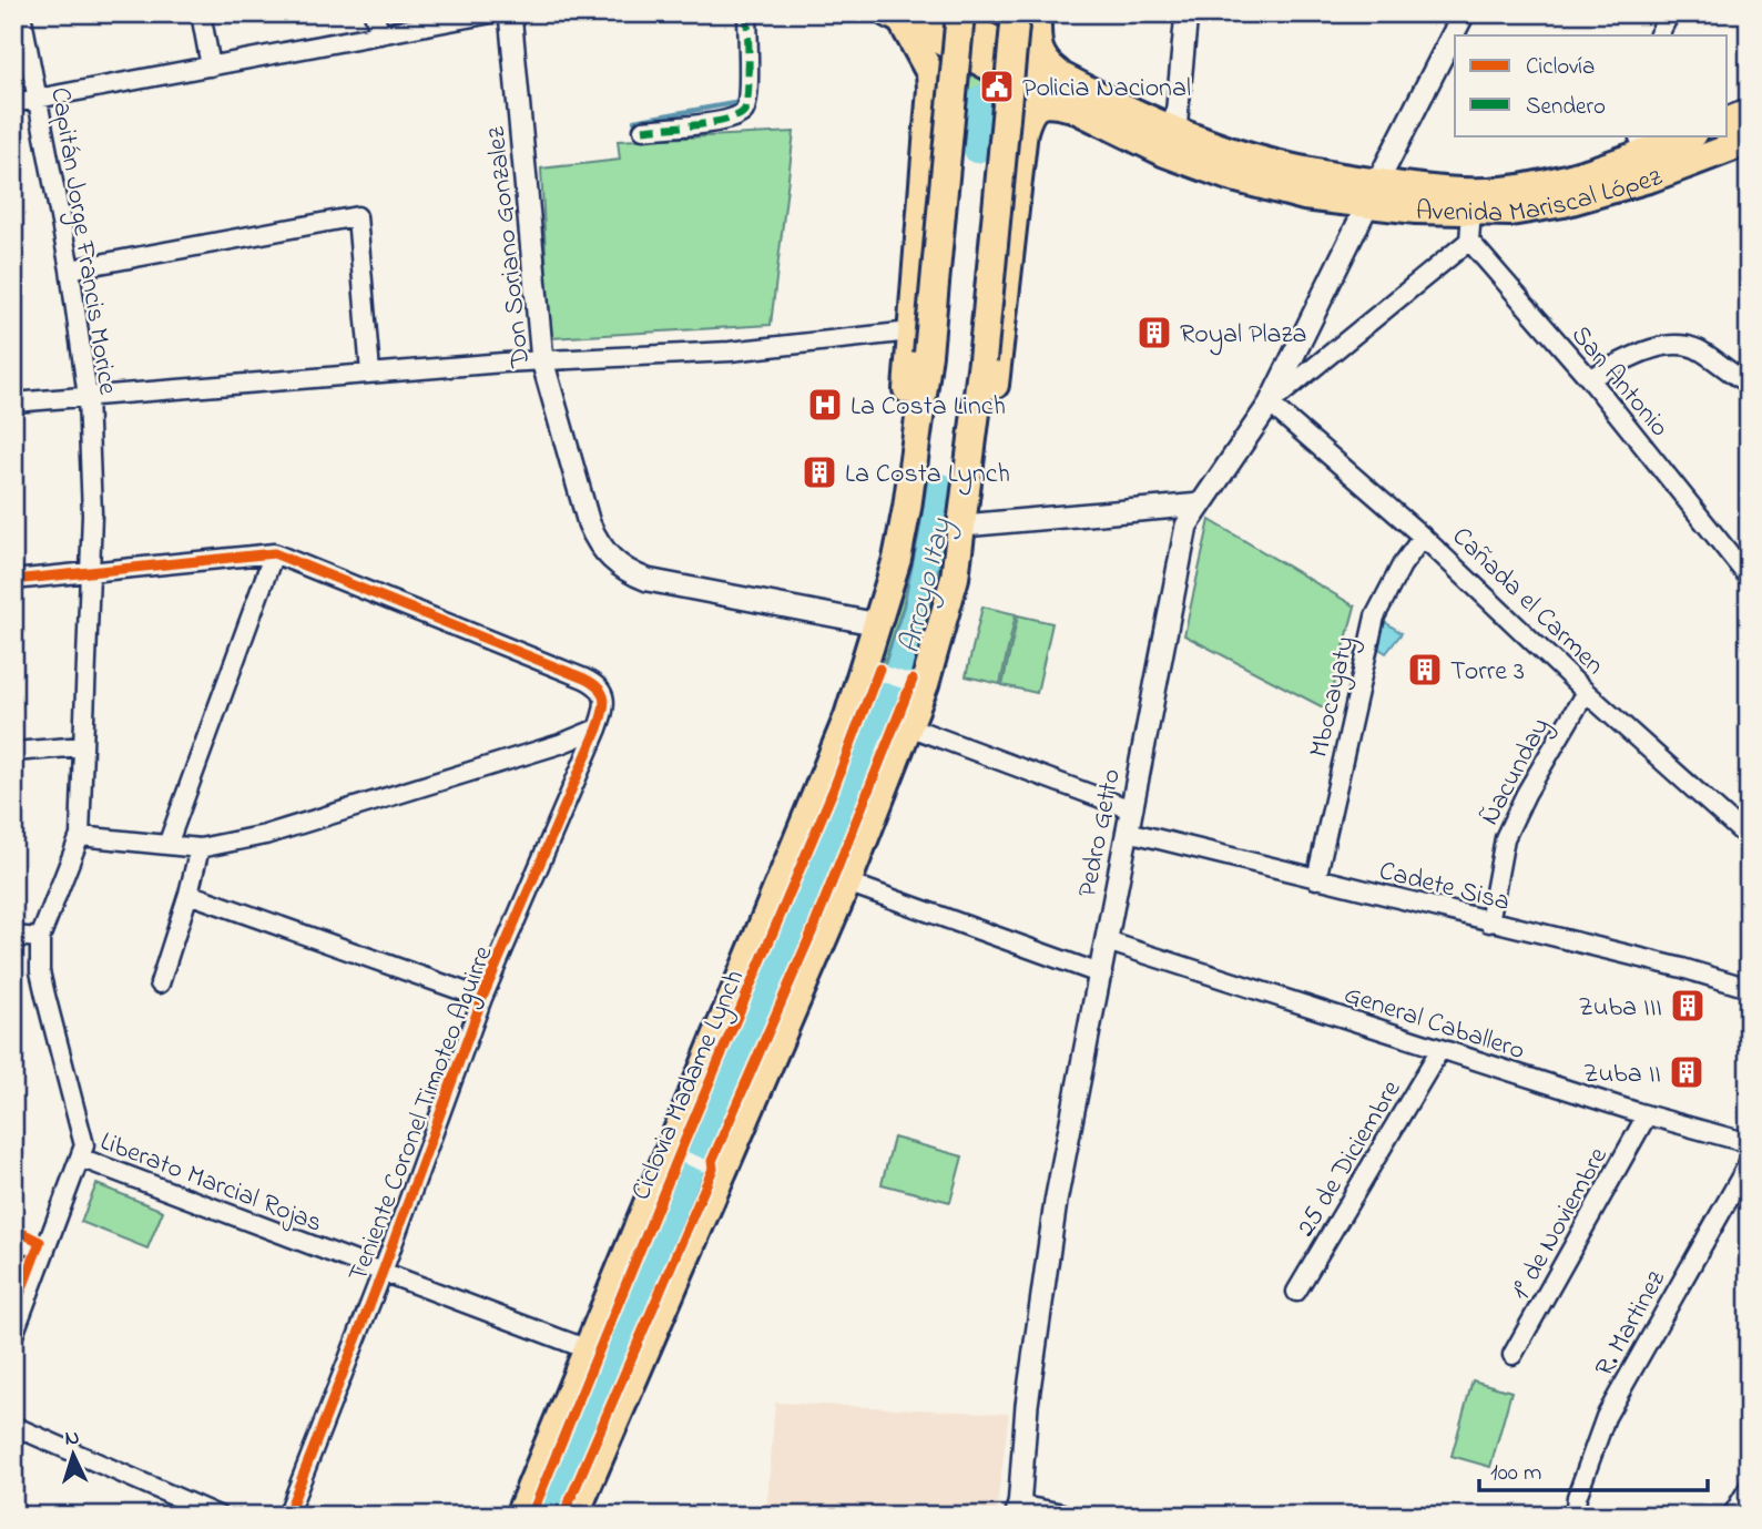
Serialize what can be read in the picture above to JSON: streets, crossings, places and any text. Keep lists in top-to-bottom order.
{
  "streets": {
    "highway": ["Avenida Mariscal López"],
    "street": [
      "Capitán Jorge Francis Morice",
      "Don Soriano Gonzalez",
      "San Antonio",
      "Cañada el Carmen",
      "Mbocayaty",
      "Ñacunday",
      "Pedro Getto",
      "Cadete Sisa",
      "General Caballero",
      "Teniente Coronel Timoteo Aguirre",
      "25 de Diciembre",
      "Liberato Marcial Rojas",
      "1° de Noviembre",
      "R. Martinez"
    ],
    "cycle path": ["Ciclovia Madame Lynch"]
  },
  "crossings": [
    ["Avenida Mariscal López", "Pedro Getto"],
    ["Capitán Jorge Francis Morice", "Liberato Marcial Rojas"],
    ["Cañada el Carmen", "Mbocayaty"],
    ["Cañada el Carmen", "Ñacunday"],
    ["Cañada el Carmen", "Pedro Getto"],
    ["Mbocayaty", "Cadete Sisa"],
    ["Ñacunday", "Cadete Sisa"],
    ["Pedro Getto", "Cadete Sisa"],
    ["Pedro Getto", "General Caballero"],
    ["General Caballero", "25 de Diciembre"],
    ["General Caballero", "1° de Noviembre"],
    ["Teniente Coronel Timoteo Aguirre", "Liberato Marcial Rojas"]
  ],
  "water": ["Arroyo Itay"],
  "places": {
    "public building": ["Policia Nacional"],
    "building": [
      "Royal Plaza",
      "La Costa Lynch",
      "Torre 3",
      "Zuba III",
      "Zuba II"
    ],
    "hospital": ["La Costa Linch"]
  },
  "legend": ["Ciclovía", "Sendero"],
  "scale_bar": "100 m",
  "north": "top"
}
